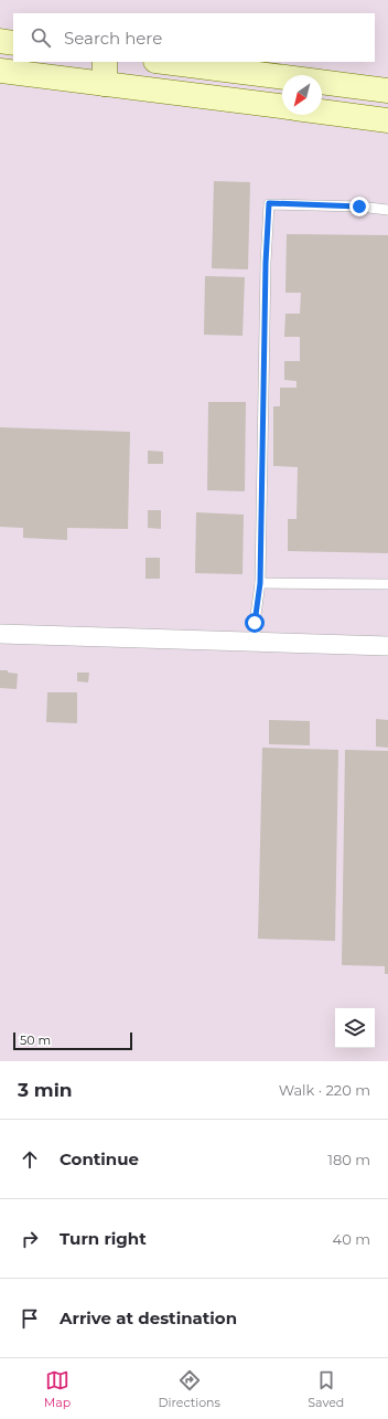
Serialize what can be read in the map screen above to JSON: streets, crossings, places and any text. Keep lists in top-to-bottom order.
{
  "scale_bar": "50 m",
  "north": "bottom left",
  "page": {
    "search": "Search here",
    "scale": "50 m",
    "heading": ["3 min", "Walk · 220 m"],
    "list": [
      ["Continue", "180 m"],
      ["Turn right", "40 m"],
      "Arrive at destination"
    ],
    "nav": ["Map", "Directions", "Saved"]
  }
}
